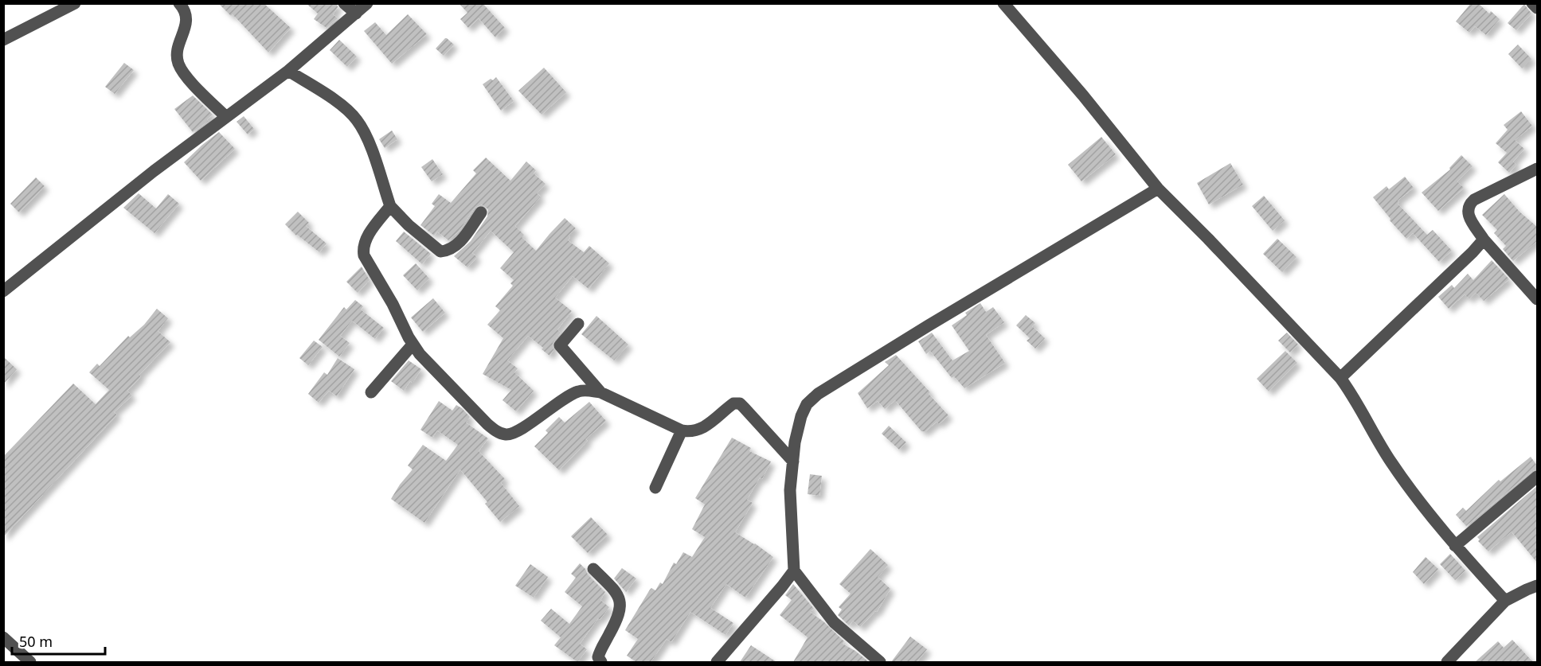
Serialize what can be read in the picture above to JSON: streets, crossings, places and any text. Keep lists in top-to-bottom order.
{
  "scale_bar": "50 m"
}
